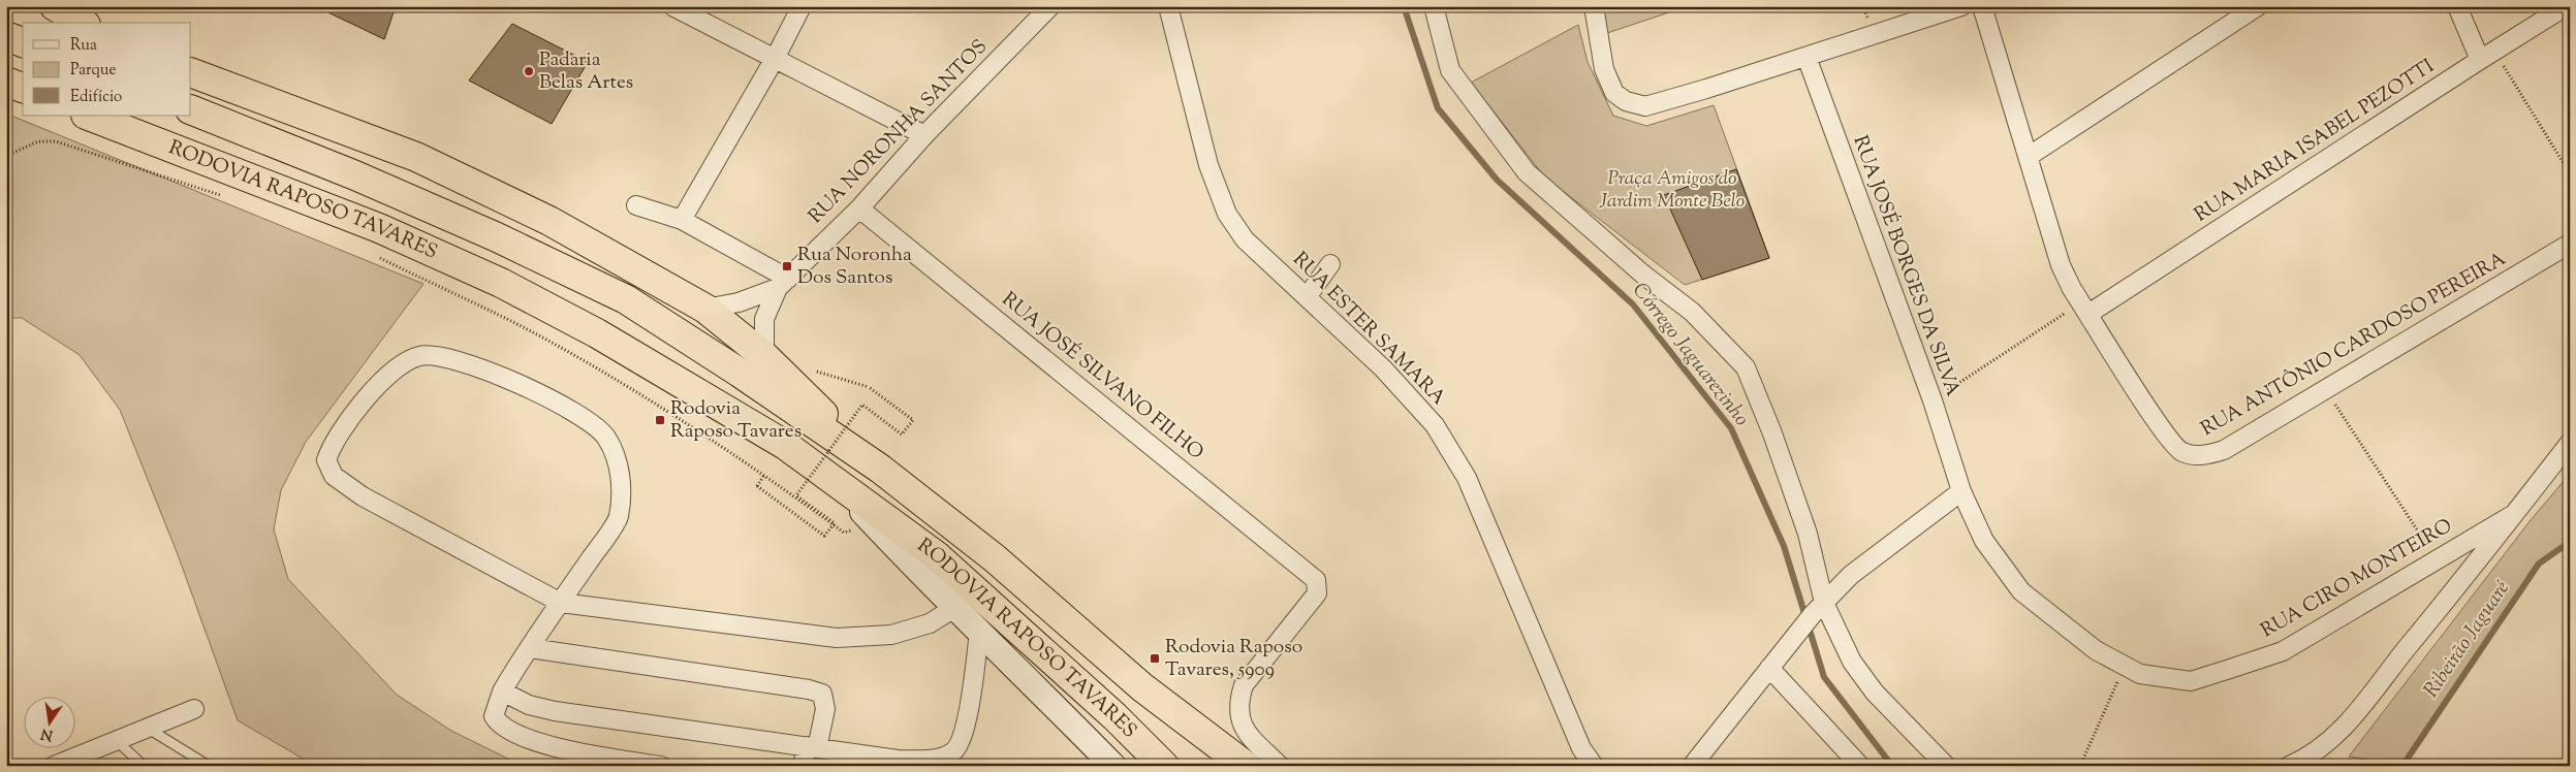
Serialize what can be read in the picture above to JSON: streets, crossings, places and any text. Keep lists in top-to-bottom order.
{
  "streets": {
    "highway": ["RODOVIA RAPOSO TAVARES"],
    "street": [
      "RUA NORONHA SANTOS",
      "RUA MARIA ISABEL PEZOTTI",
      "RUA JOSÉ BORGES DA SILVA",
      "RUA ESTER SAMARA",
      "RUA ANTÔNIO CARDOSO PEREIRA",
      "RUA JOSÉ SILVANO FILHO",
      "RUA CIRO MONTEIRO"
    ]
  },
  "crossings": [
    ["RUA NORONHA SANTOS", "RUA JOSÉ SILVANO FILHO"],
    ["RUA MARIA ISABEL PEZOTTI", "RUA ANTÔNIO CARDOSO PEREIRA"],
    ["RUA JOSÉ BORGES DA SILVA", "RUA CIRO MONTEIRO"]
  ],
  "water": ["Córrego Jaguarezinho", "Ribeirão Jaguaré"],
  "parks": ["Praça Amigos do Jardim Monte Belo"],
  "places": {
    "other": ["Padaria Belas Artes"],
    "transit": ["Rua Noronha Dos Santos", "Rodovia Raposo Tavares", "Rodovia Raposo Tavares, 5909"]
  },
  "legend": ["Rua", "Parque", "Edifício"],
  "north": "bottom"
}
